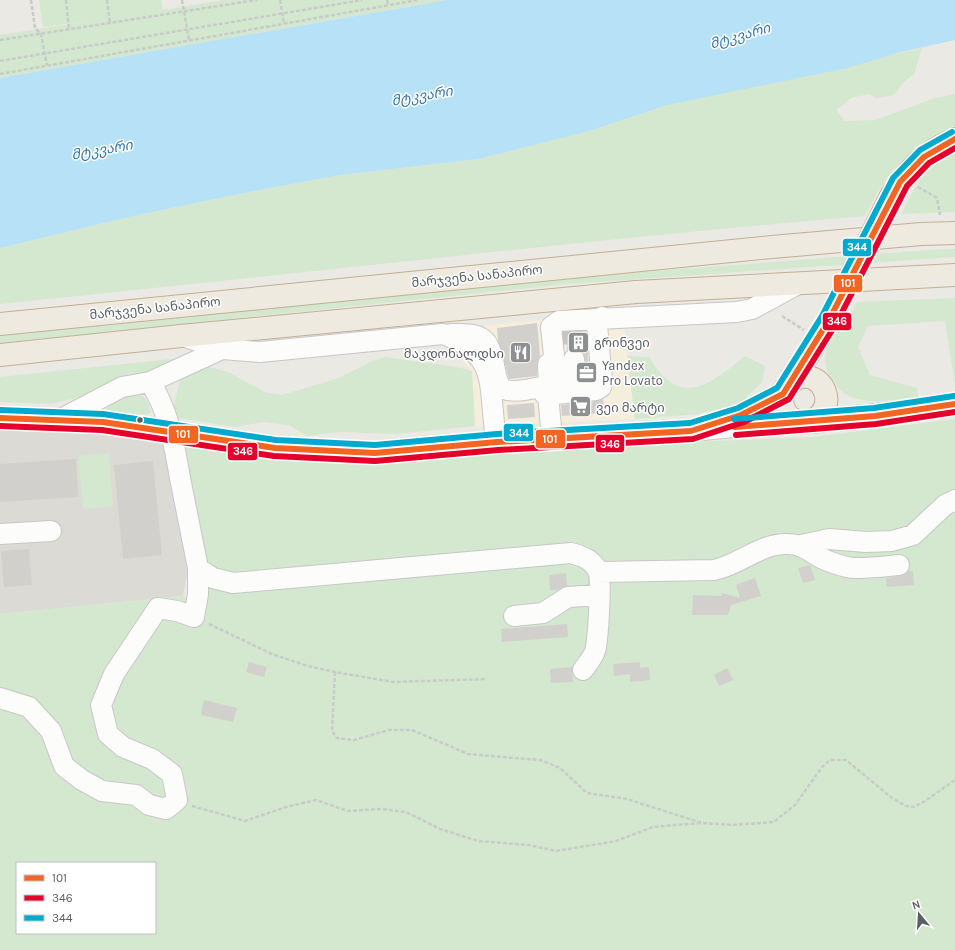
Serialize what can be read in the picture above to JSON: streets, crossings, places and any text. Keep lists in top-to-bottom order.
{
  "streets": {
    "highway": ["მარჯვენა სანაპირო"]
  },
  "water": ["მტკვარი"],
  "places": {
    "building": ["გრინვეი"],
    "restaurant": ["მაკდონალდსი"],
    "office": ["Yandex Pro Lovato"],
    "supermarket": ["ვეი მარტი"]
  },
  "lines": ["transit line 344", "transit line 101", "transit line 346"],
  "legend": ["101", "346", "344"],
  "north": "top"
}
